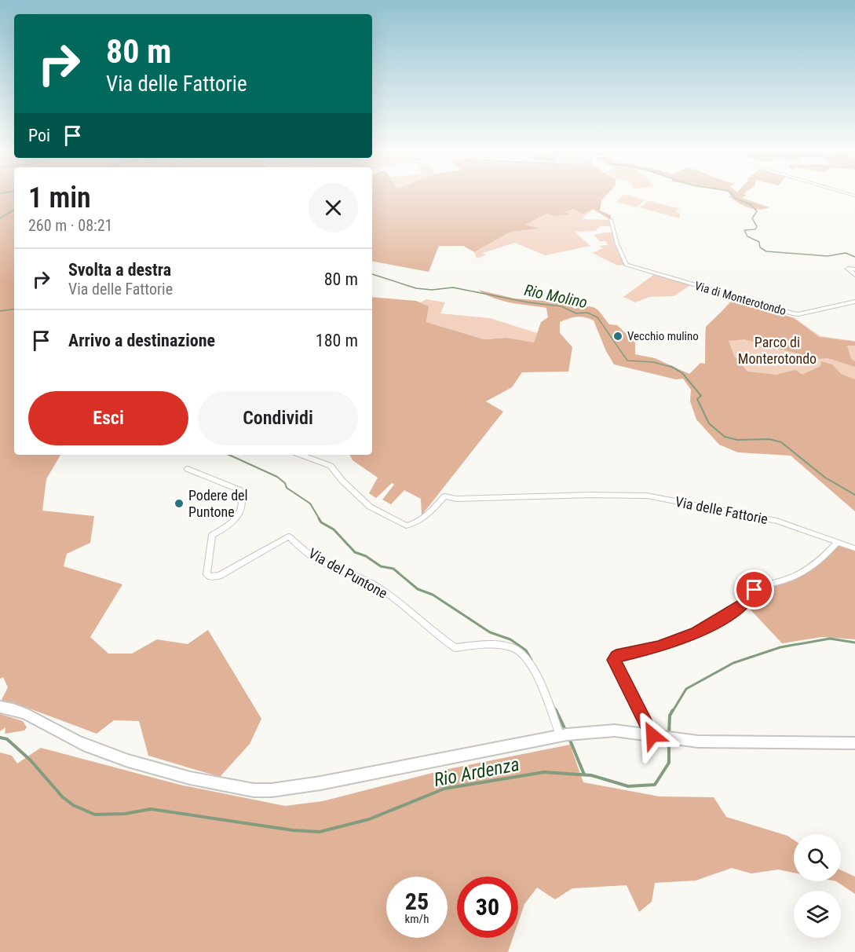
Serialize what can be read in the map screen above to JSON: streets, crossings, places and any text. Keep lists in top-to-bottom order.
{
  "streets": {
    "street": ["Via di Monterotondo", "Via delle Fattorie", "Via del Puntone"]
  },
  "water": ["Rio Molino", "Rio Ardenza"],
  "parks": ["Parco di Monterotondo"],
  "places": ["Vecchio mulino", "Podere del Puntone"],
  "page": {
    "turn": ["80 m", "Via delle Fattorie"],
    "then": "Poi",
    "heading": ["1 min", "260 m · 08:21"],
    "list": [
      {
        "name": "Svolta a destra",
        "note": "Via delle Fattorie",
        "value": "80 m"
      },
      {
        "name": "Arrivo a destinazione",
        "value": "180 m"
      }
    ],
    "buttons": ["Esci", "Condividi"],
    "speed": "25 km/h",
    "limit": "30"
  }
}
